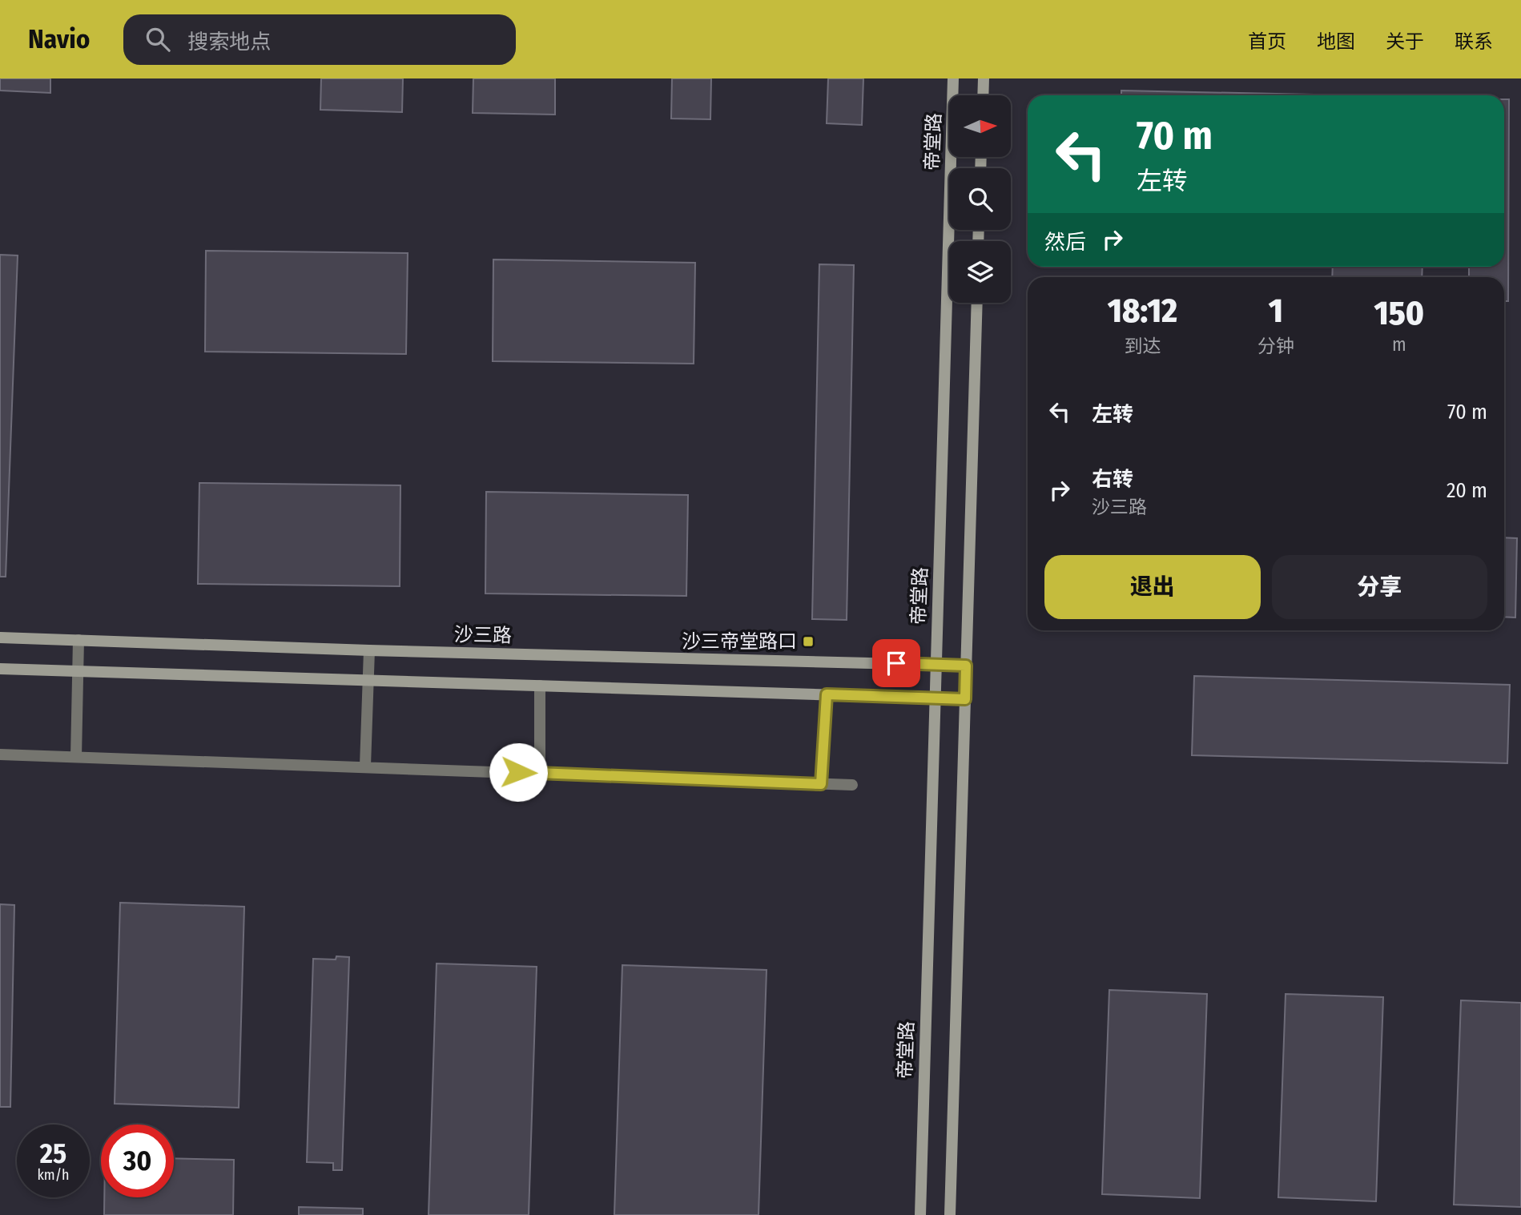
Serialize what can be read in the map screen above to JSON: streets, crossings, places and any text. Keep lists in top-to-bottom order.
{
  "streets": {
    "street": ["帝堂路", "沙三路"]
  },
  "crossings": [
    ["帝堂路", "沙三路"]
  ],
  "places": {
    "transit": ["沙三帝堂路口"]
  },
  "north": "right",
  "page": {
    "header": "Navio",
    "search": "搜索地点",
    "nav": [
      "首页",
      "地图",
      "关于",
      "联系"
    ],
    "turn": ["70 m", "左转"],
    "then": "然后",
    "eta": [
      "18:12",
      "到达",
      "1",
      "分钟",
      "150",
      "m"
    ],
    "list": [
      {
        "name": "左转",
        "value": "70 m"
      },
      {
        "name": "右转",
        "note": "沙三路",
        "value": "20 m"
      }
    ],
    "buttons": ["退出", "分享"],
    "speed": "25 km/h",
    "limit": "30"
  }
}
